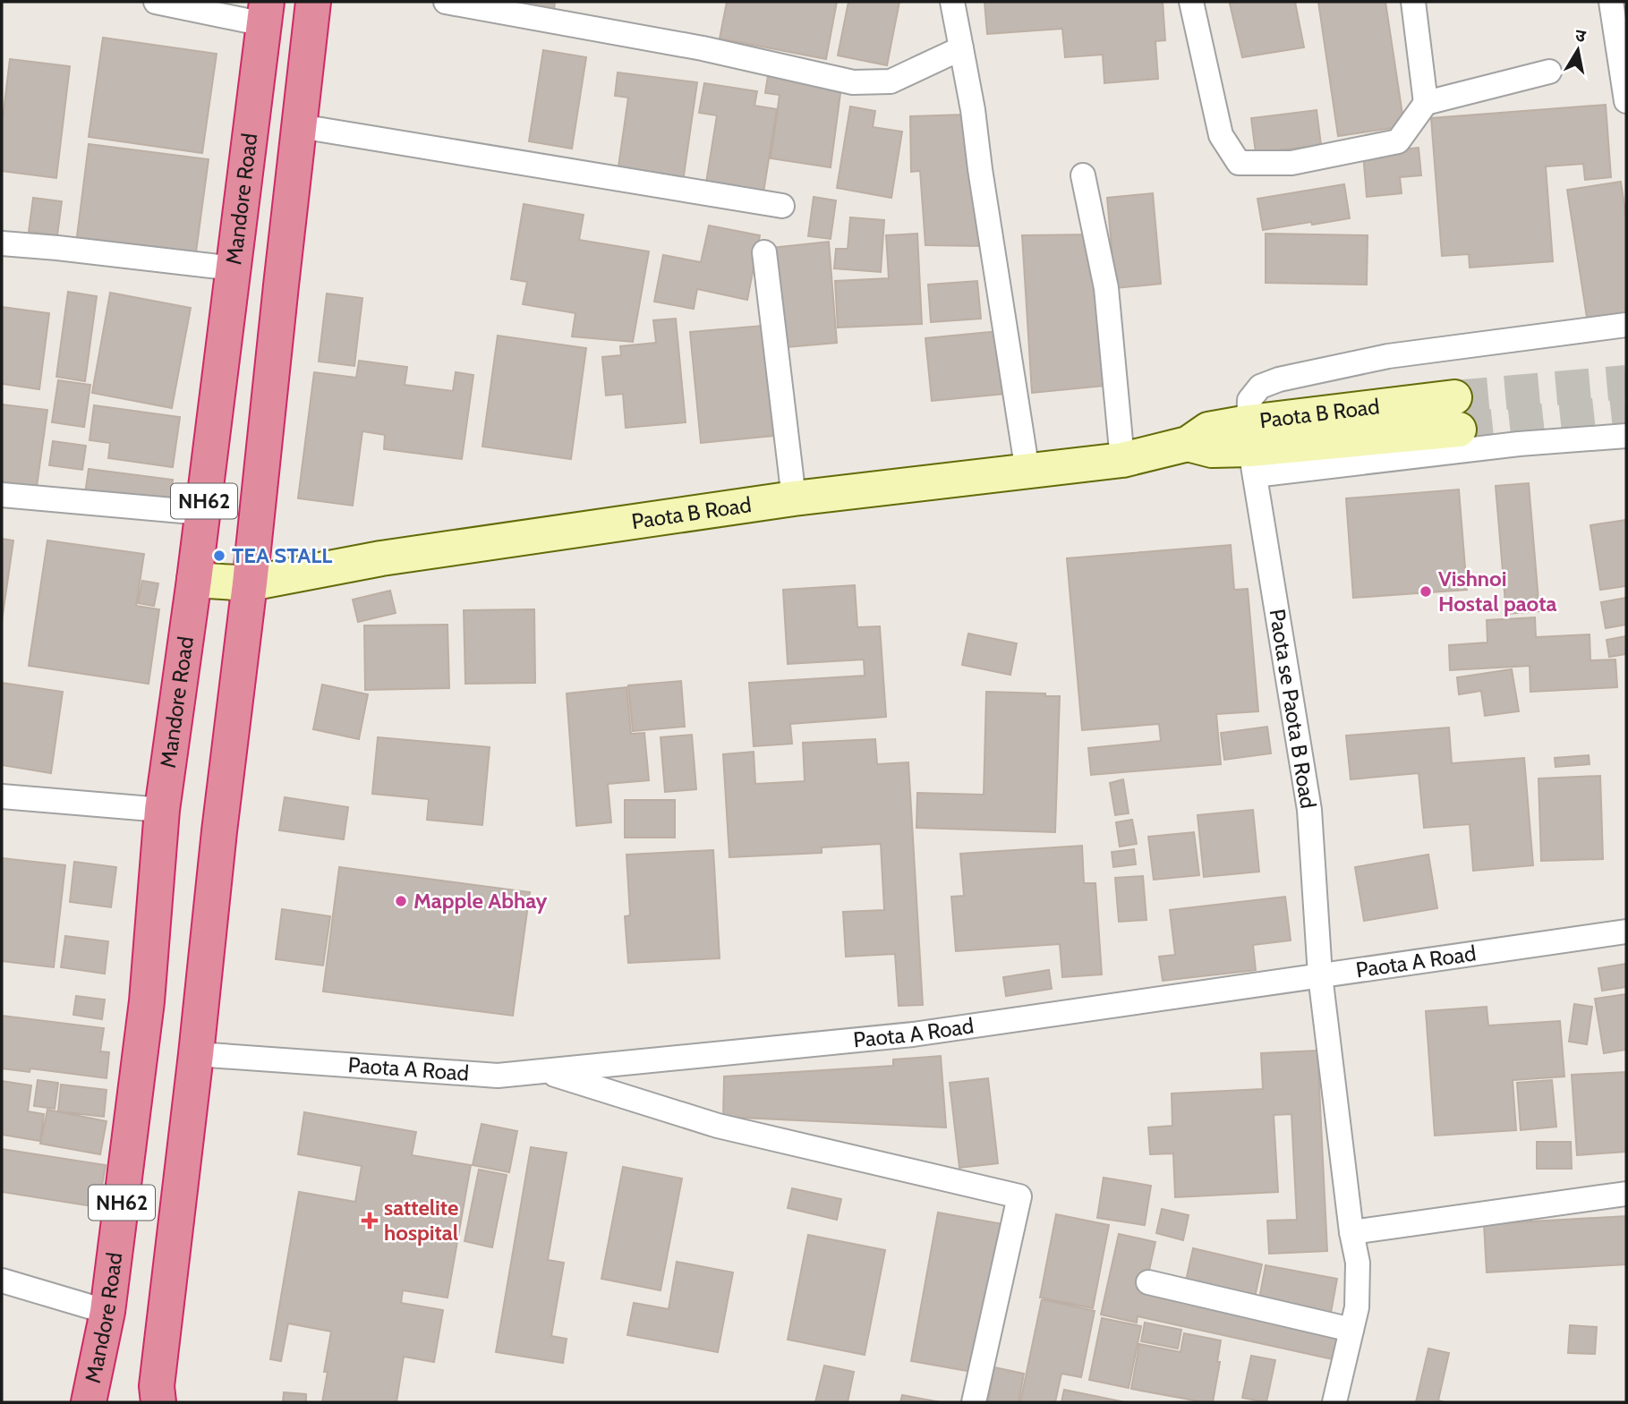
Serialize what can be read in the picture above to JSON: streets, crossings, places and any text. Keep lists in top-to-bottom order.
{
  "streets": {
    "highway": ["Mandore Road", "NH62"],
    "street": ["Paota B Road", "Paota se Paota B Road", "Paota A Road"]
  },
  "crossings": [
    ["Mandore Road", "Paota B Road"],
    ["Paota B Road", "NH62"],
    ["Paota B Road", "Paota se Paota B Road"],
    ["NH62", "Paota A Road"],
    ["Paota se Paota B Road", "Paota A Road"]
  ],
  "places": {
    "other": ["TEA STALL", "Vishnoi Hostal paota", "Mapple Abhay"],
    "health": ["sattelite hospital"]
  },
  "north": "top"
}
